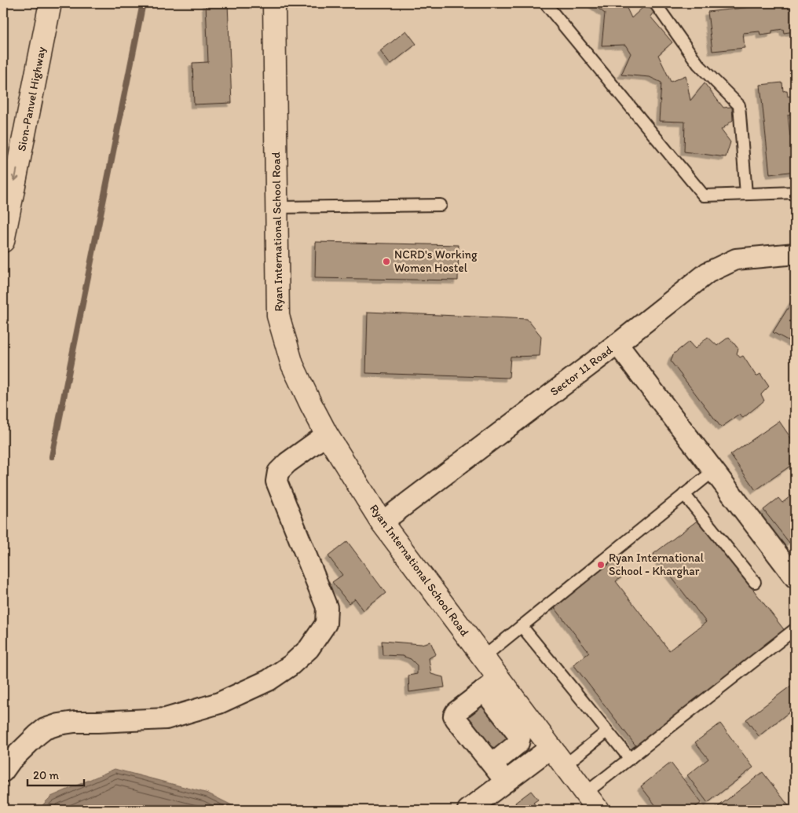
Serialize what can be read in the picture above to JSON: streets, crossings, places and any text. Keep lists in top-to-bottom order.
{
  "streets": {
    "main road": ["Sion-Panvel Highway", "Ryan International School Road"],
    "street": ["Sector 11 Road"]
  },
  "crossings": [
    ["Ryan International School Road", "Sector 11 Road"]
  ],
  "one_way": ["Sion-Panvel Highway"],
  "places": ["NCRD's Working Women Hostel", "Ryan International School - Kharghar"],
  "scale_bar": "20 m"
}
